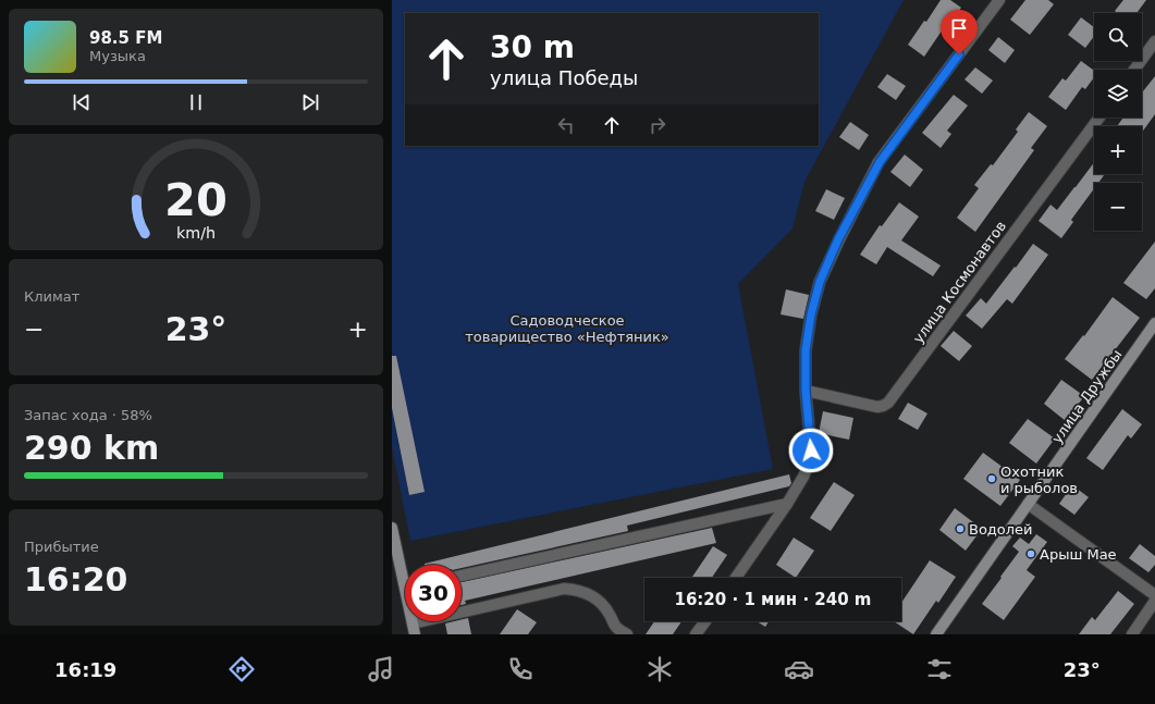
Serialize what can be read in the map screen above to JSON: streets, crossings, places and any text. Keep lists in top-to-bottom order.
{
  "streets": {
    "street": ["улица Космонавтов", "улица Дружбы"]
  },
  "parks": ["Садоводческое товарищество «Нефтяник»"],
  "places": ["Охотник и рыболов", "Водолей", "Арыш Мае"],
  "page": {
    "map_buttons": ["+", "−"],
    "turn": ["30 m", "улица Победы"],
    "song": ["98.5 FM", "Музыка"],
    "tile": [
      "Климат",
      ["Запас хода · 58%", "290 km"],
      ["Прибытие", "16:20"]
    ],
    "heat": ["−", "23°", "+"],
    "limit": "30",
    "trip": "16:20 · 1 мин · 240 m",
    "tabs": ["16:19", "23°"],
    "gauge": ["20", "km/h"]
  }
}
